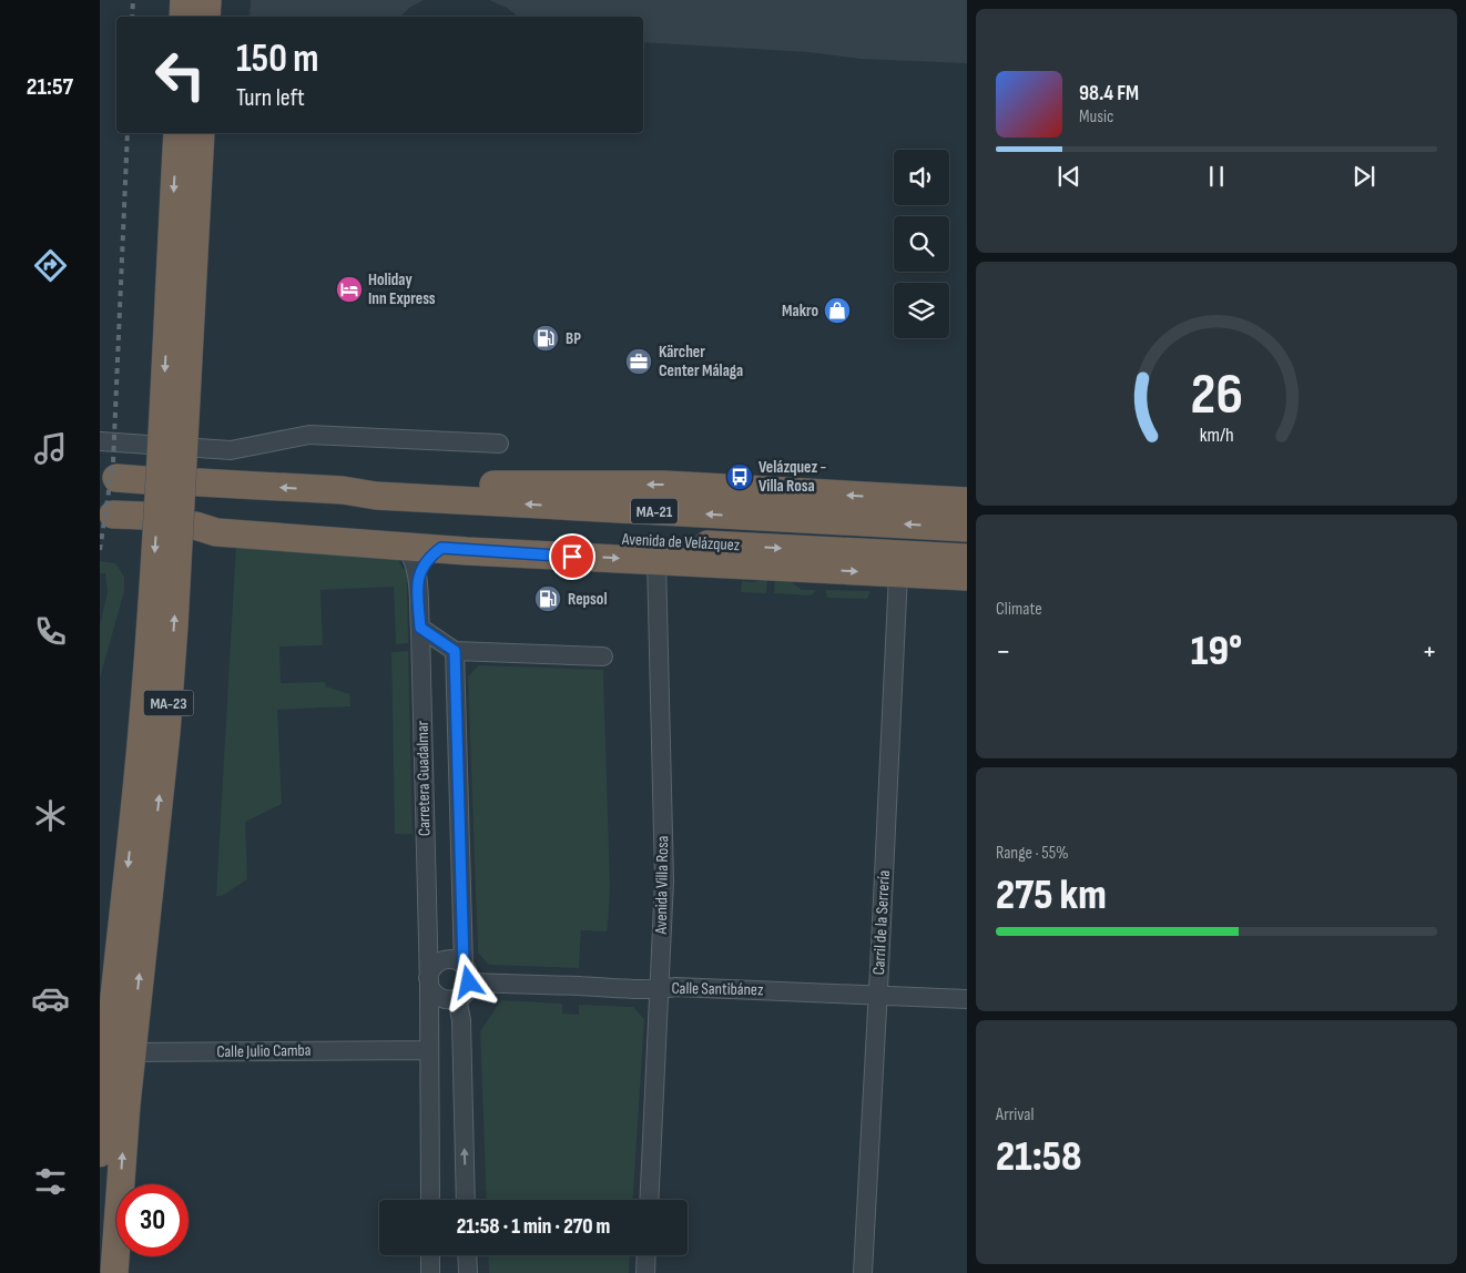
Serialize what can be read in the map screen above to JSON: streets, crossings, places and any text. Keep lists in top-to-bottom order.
{
  "streets": {
    "highway": ["MA-21", "Avenida de Velázquez", "MA-23"],
    "street": [
      "Carretera Guadalmar",
      "Avenida Villa Rosa",
      "Carril de la Serrería",
      "Calle Santibánez",
      "Calle Julio Camba"
    ]
  },
  "crossings": [
    ["Avenida de Velázquez", "Carretera Guadalmar"],
    ["Carretera Guadalmar", "Calle Santibánez"],
    ["Carretera Guadalmar", "Calle Julio Camba"],
    ["Avenida Villa Rosa", "Calle Santibánez"],
    ["Carril de la Serrería", "Calle Santibánez"]
  ],
  "places": {
    "hotel": ["Holiday Inn Express"],
    "shop": ["Makro"],
    "fuel station": ["BP", "Repsol"],
    "office": ["Kärcher Center Málaga"],
    "bus stop": ["Velázquez - Villa Rosa"]
  },
  "page": {
    "tabs": "21:57",
    "turn": ["150 m", "Turn left"],
    "song": ["98.4 FM", "Music"],
    "tile": [
      "Climate",
      ["Range · 55%", "275 km"],
      ["Arrival", "21:58"]
    ],
    "heat": ["−", "19°", "+"],
    "limit": "30",
    "trip": "21:58 · 1 min · 270 m",
    "gauge": ["26", "km/h"]
  }
}
